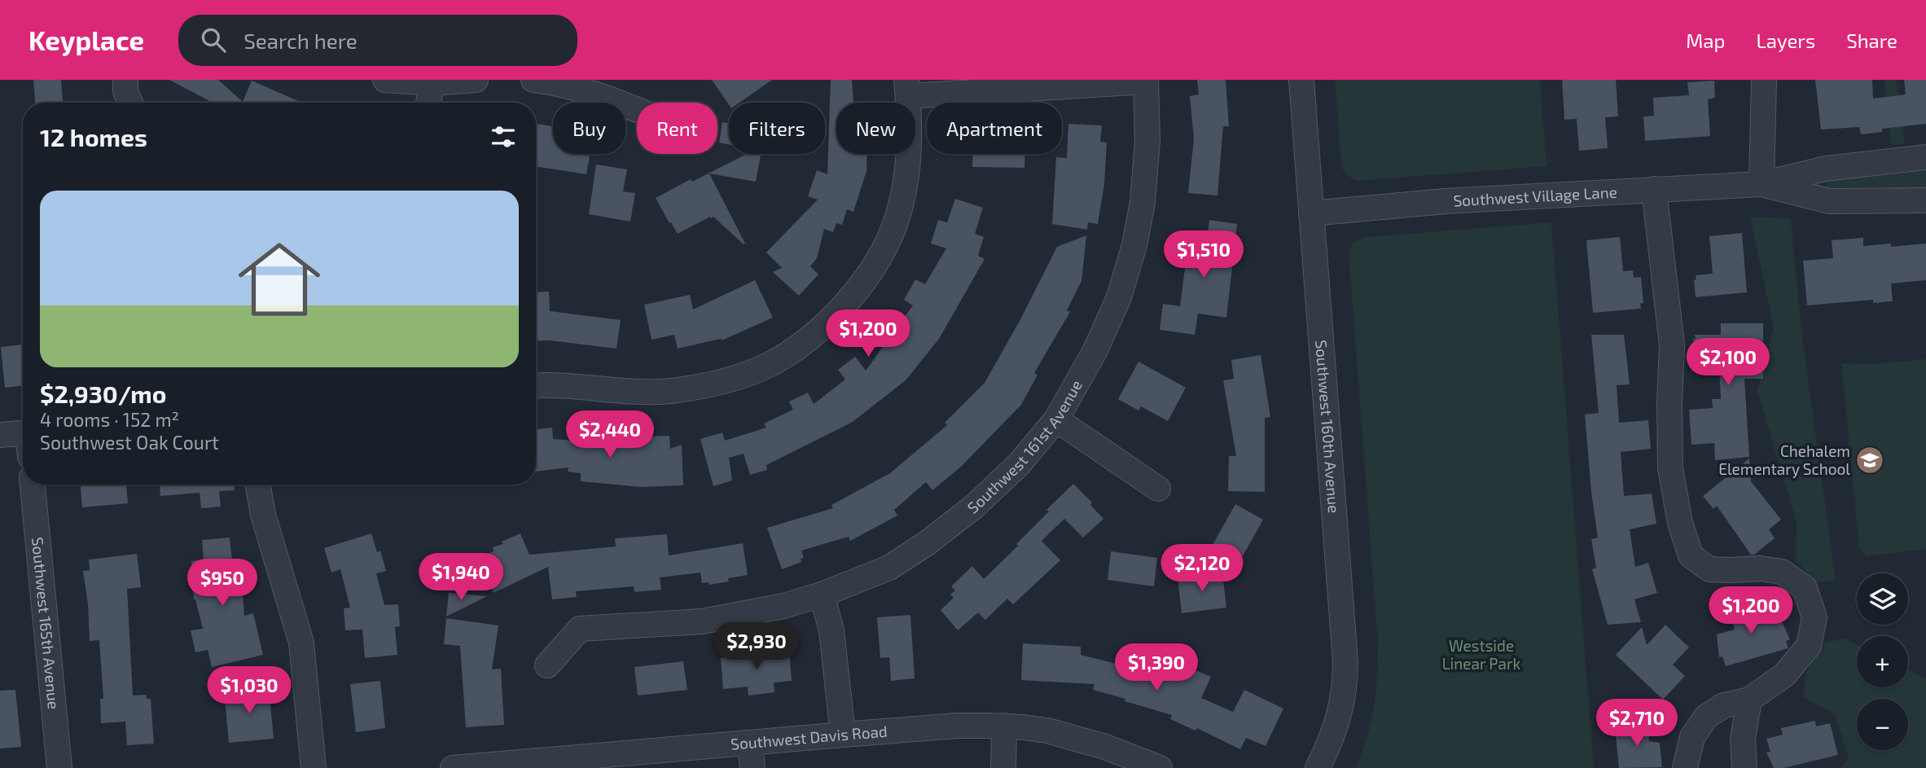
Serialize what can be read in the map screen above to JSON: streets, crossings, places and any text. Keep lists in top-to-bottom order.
{
  "streets": {
    "street": [
      "Southwest Village Lane",
      "Southwest 160th Avenue",
      "Southwest 161st Avenue",
      "Southwest 165th Avenue",
      "Southwest Davis Road"
    ]
  },
  "crossings": [
    ["Southwest Village Lane", "Southwest 160th Avenue"]
  ],
  "parks": ["Westside Linear Park"],
  "places": {
    "school or university": ["Chehalem Elementary School"]
  },
  "page": {
    "header": "Keyplace",
    "search": "Search here",
    "nav": ["Map", "Layers", "Share"],
    "chip": [
      "Buy",
      "Rent",
      "Filters",
      "New",
      "Apartment"
    ],
    "heading": "12 homes",
    "list": [
      {
        "name": "$2,930/mo",
        "note": "4 rooms · 152 m² · Southwest Oak Court"
      }
    ],
    "price": [
      "$1,510",
      "$1,200",
      "$2,100",
      "$2,440",
      "$2,120",
      "$1,940",
      "$950",
      "$1,200",
      "$2,930",
      "$1,390",
      "$1,030",
      "$2,710"
    ],
    "map_buttons": ["+", "−"]
  }
}
